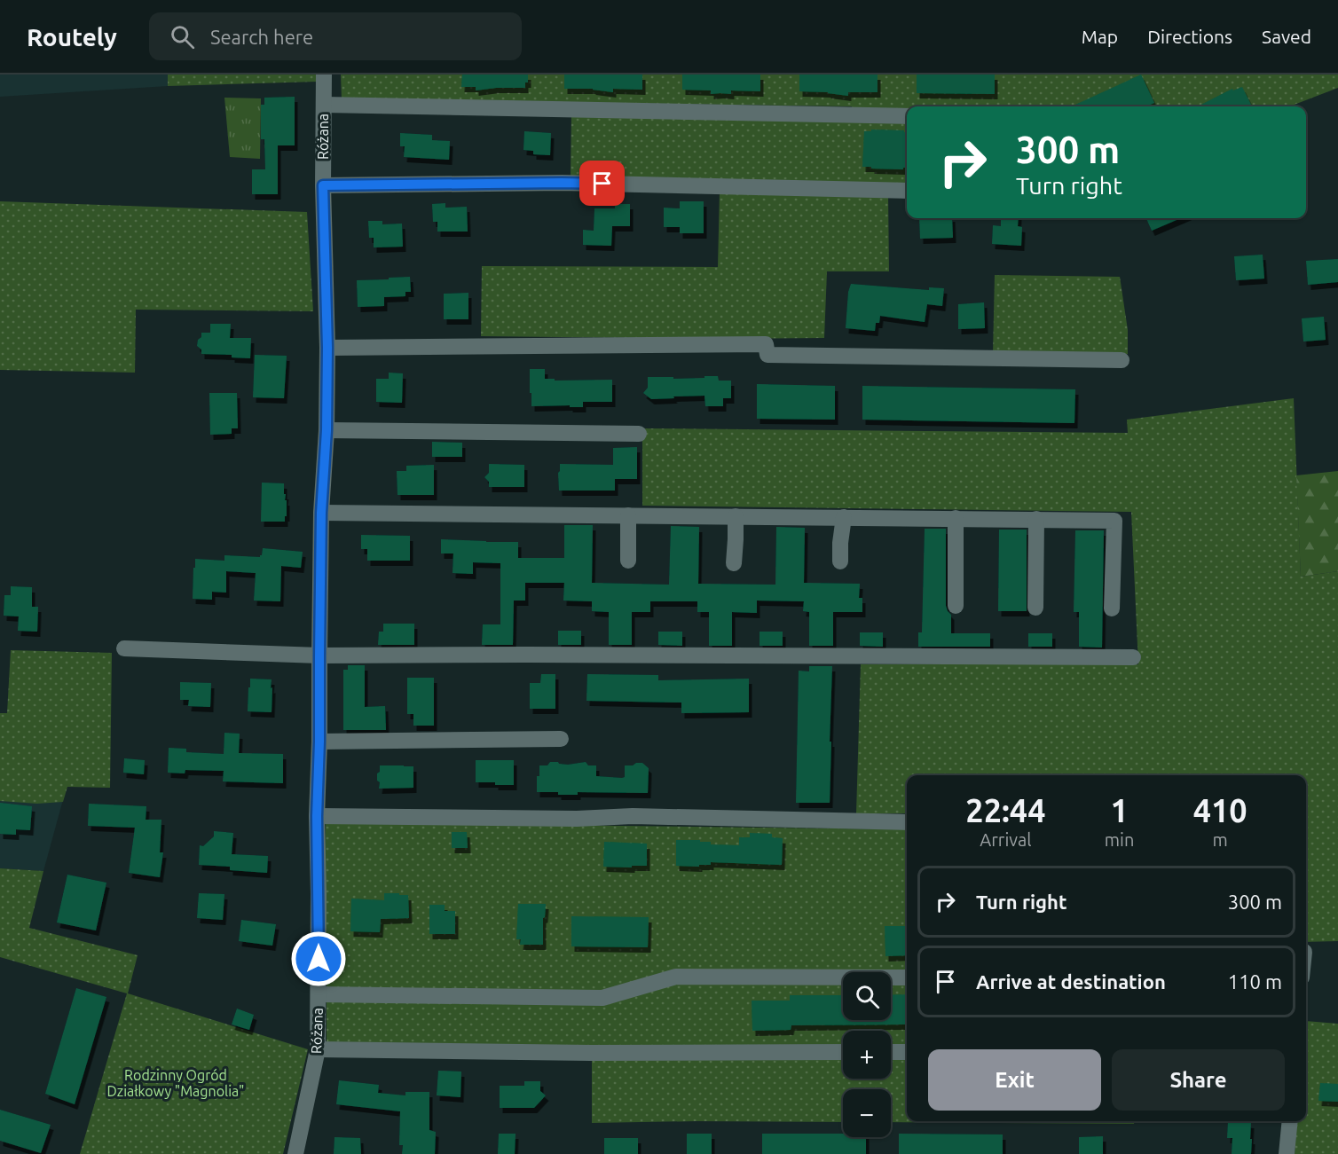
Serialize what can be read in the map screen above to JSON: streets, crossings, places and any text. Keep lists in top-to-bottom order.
{
  "streets": {
    "street": ["Różana"]
  },
  "parks": ["Rodzinny Ogród Działkowy \"Magnolia\""],
  "page": {
    "header": "Routely",
    "search": "Search here",
    "nav": ["Map", "Directions", "Saved"],
    "turn": ["300 m", "Turn right"],
    "eta": [
      "22:44",
      "Arrival",
      "1",
      "min",
      "410",
      "m"
    ],
    "list": [
      {
        "name": "Turn right",
        "value": "300 m"
      },
      {
        "name": "Arrive at destination",
        "value": "110 m"
      }
    ],
    "map_buttons": ["+", "−"],
    "buttons": ["Exit", "Share"]
  }
}
